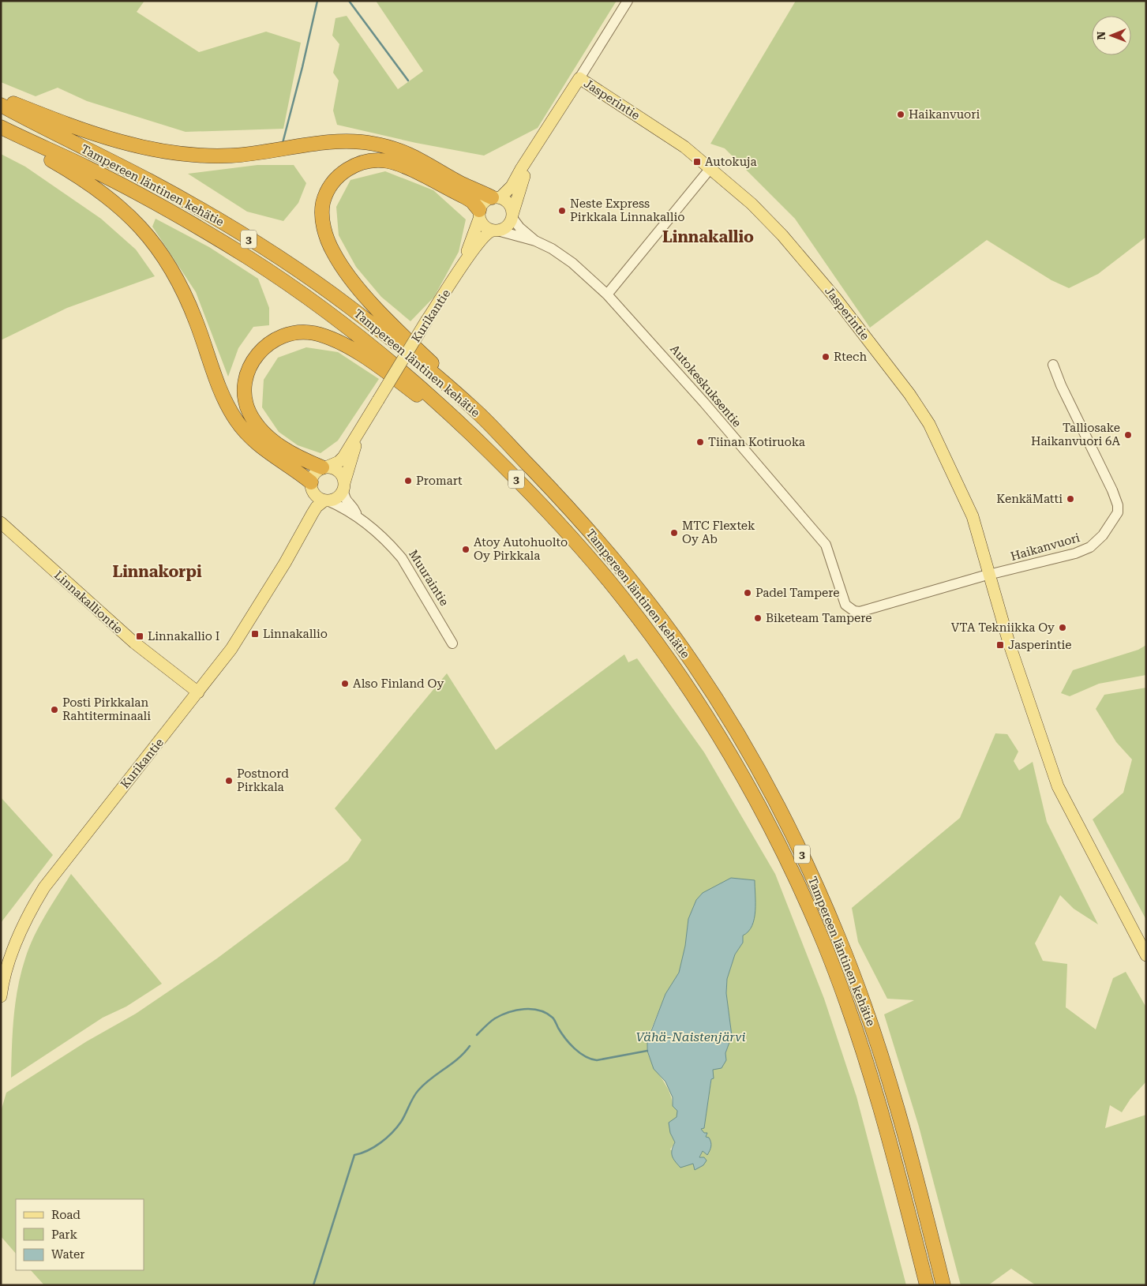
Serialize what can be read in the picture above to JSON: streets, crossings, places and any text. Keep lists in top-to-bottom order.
{
  "streets": {
    "highway": ["Tampereen läntinen kehätie", "3"],
    "main road": ["Jasperintie", "Kurikantie", "Linnakalliontie"],
    "street": ["Autokeskuksentie", "Haikanvuori", "Muuraintie"]
  },
  "crossings": [
    ["Jasperintie", "Autokeskuksentie"],
    ["Jasperintie", "Haikanvuori"],
    ["Kurikantie", "Autokeskuksentie"],
    ["Kurikantie", "Muuraintie"],
    ["Kurikantie", "Linnakalliontie"],
    ["Autokeskuksentie", "Haikanvuori"]
  ],
  "districts": ["Linnakallio", "Linnakorpi"],
  "water": ["Vähä-Naistenjärvi"],
  "places": {
    "other": [
      "Haikanvuori",
      "Neste Express Pirkkala Linnakallio",
      "Rtech",
      "Talliosake Haikanvuori 6A",
      "Tiinan Kotiruoka",
      "Promart",
      "KenkäMatti",
      "MTC Flextek Oy Ab",
      "Atoy Autohuolto Oy Pirkkala",
      "Padel Tampere",
      "Biketeam Tampere",
      "VTA Tekniikka Oy",
      "Also Finland Oy",
      "Posti Pirkkalan Rahtiterminaali",
      "Postnord Pirkkala"
    ],
    "transit": [
      "Autokuja",
      "Linnakallio",
      "Linnakallio I",
      "Jasperintie"
    ]
  },
  "legend": ["Road", "Park", "Water"],
  "north": "left"
}
